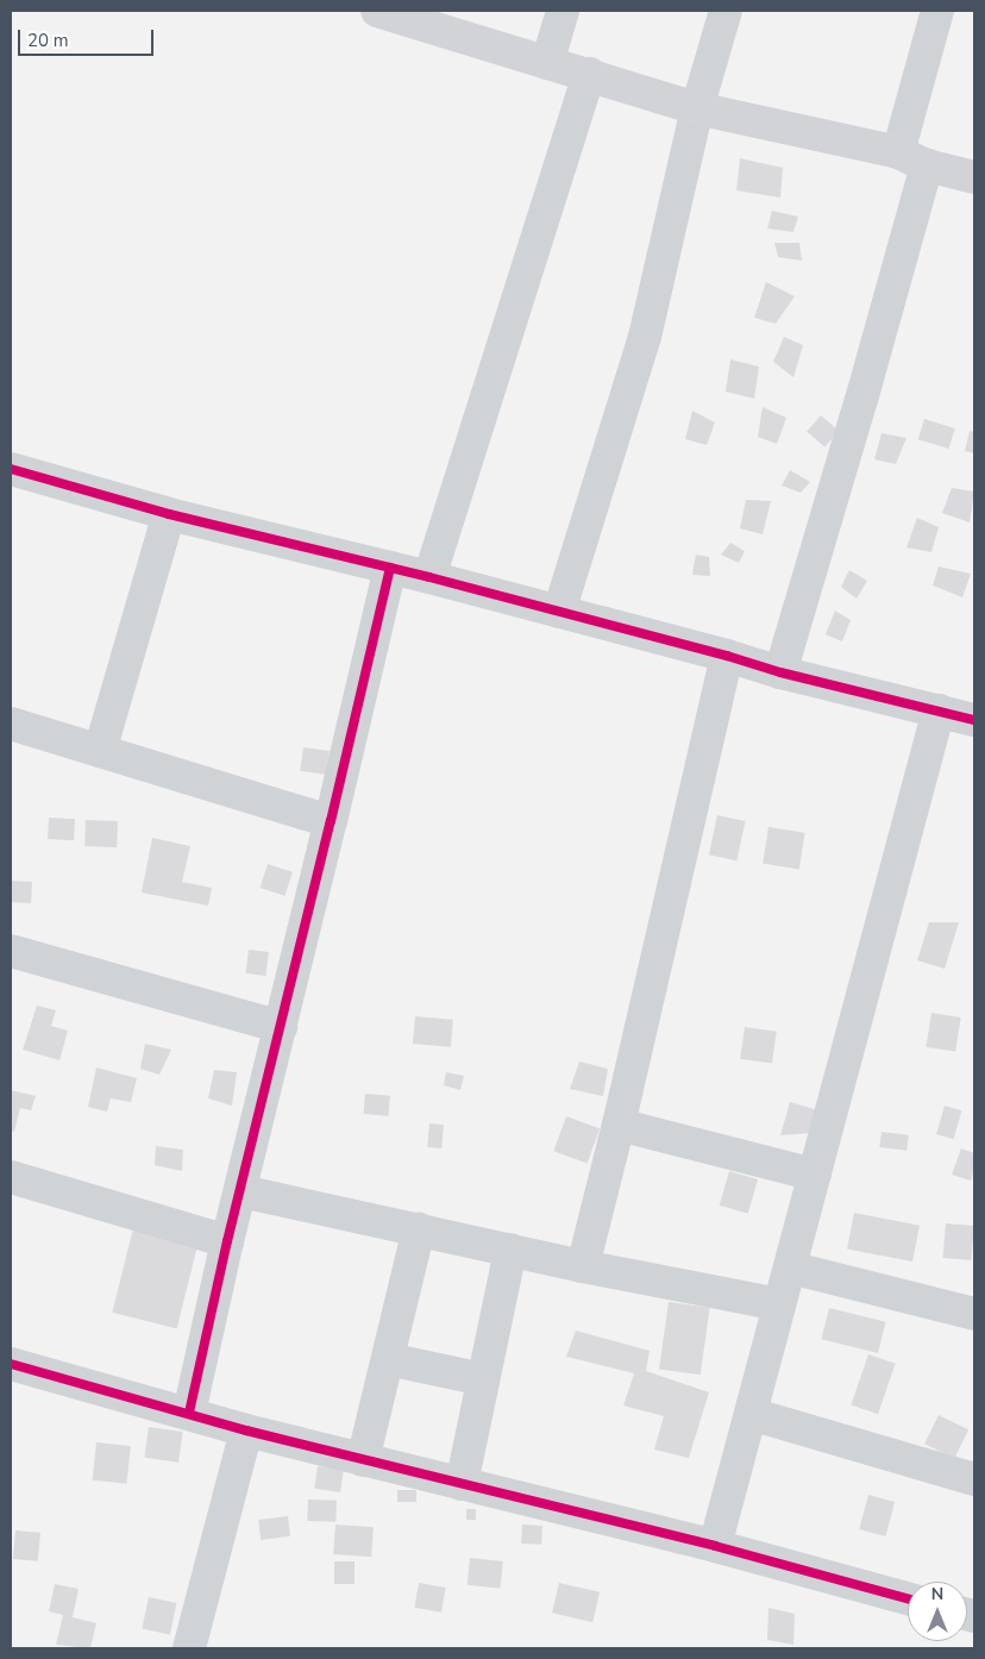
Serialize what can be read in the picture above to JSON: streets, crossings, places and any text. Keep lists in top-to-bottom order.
{
  "scale_bar": "20 m",
  "north": "top"
}
